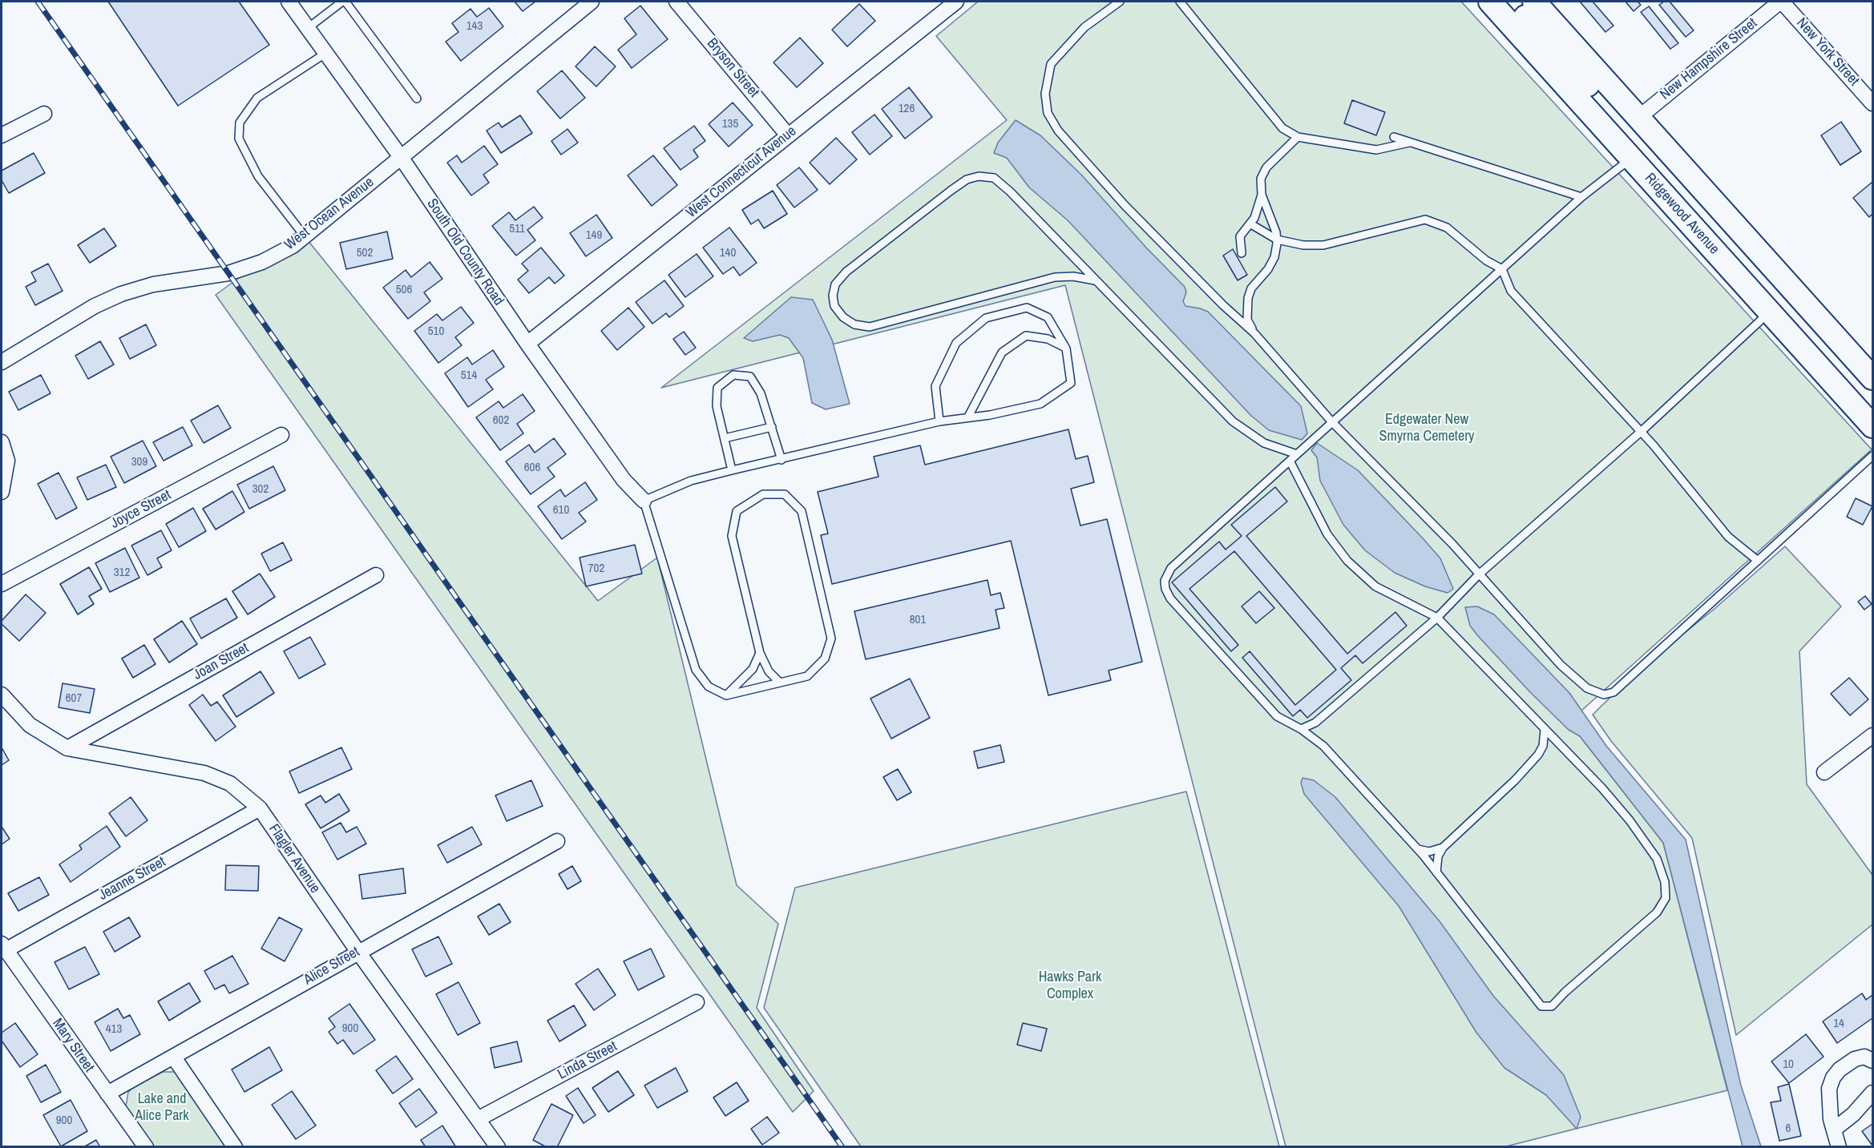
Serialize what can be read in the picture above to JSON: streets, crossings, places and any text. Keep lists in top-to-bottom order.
{
  "streets": {
    "main road": ["Ridgewood Avenue"],
    "street": [
      "New York Street",
      "New Hampshire Street",
      "Bryson Street",
      "West Connecticut Avenue",
      "West Ocean Avenue",
      "South Old County Road",
      "Joyce Street",
      "Joan Street",
      "Flagler Avenue",
      "Jeanne Street",
      "Alice Street",
      "Mary Street",
      "Linda Street"
    ]
  },
  "crossings": [
    ["New York Street", "New Hampshire Street"],
    ["Bryson Street", "West Connecticut Avenue"],
    ["West Connecticut Avenue", "South Old County Road"],
    ["West Ocean Avenue", "South Old County Road"],
    ["Joan Street", "Flagler Avenue"],
    ["Flagler Avenue", "Jeanne Street"],
    ["Flagler Avenue", "Alice Street"],
    ["Flagler Avenue", "Linda Street"],
    ["Jeanne Street", "Mary Street"],
    ["Alice Street", "Mary Street"]
  ],
  "parks": ["Edgewater New Smyrna Cemetery", "Hawks Park Complex", "Lake and Alice Park"],
  "house_numbers": [
    "143",
    "126",
    "135",
    "511",
    "149",
    "502",
    "140",
    "506",
    "510",
    "514",
    "602",
    "309",
    "606",
    "302",
    "610",
    "702",
    "312",
    "801",
    "607",
    "14",
    "900",
    "413",
    "10",
    "900",
    "6"
  ]
}
